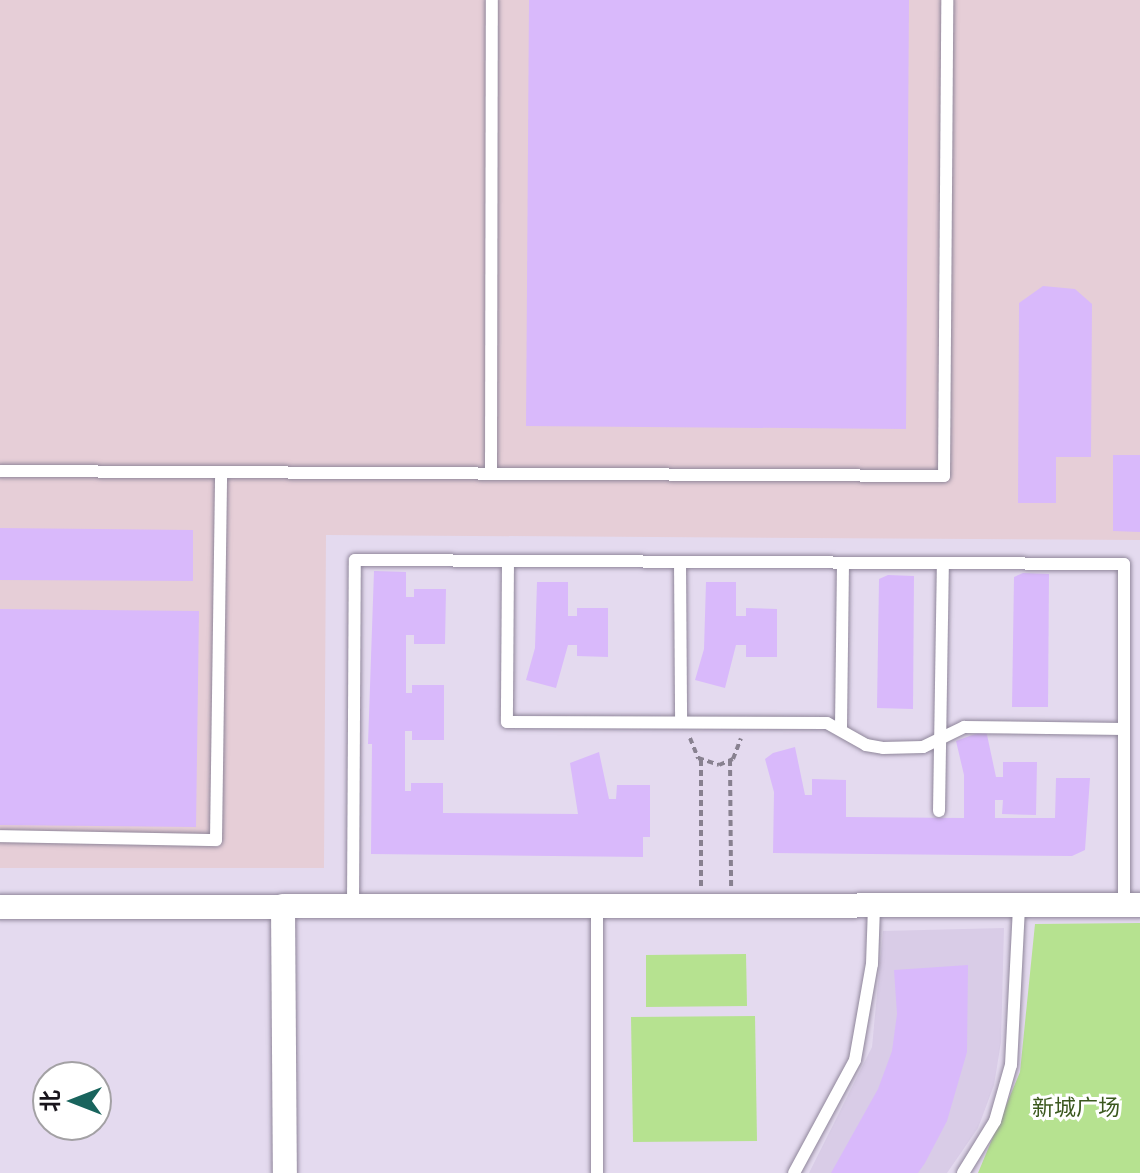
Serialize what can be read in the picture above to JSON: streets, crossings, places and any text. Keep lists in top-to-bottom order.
{
  "parks": ["新城广场"],
  "north": "left"
}
